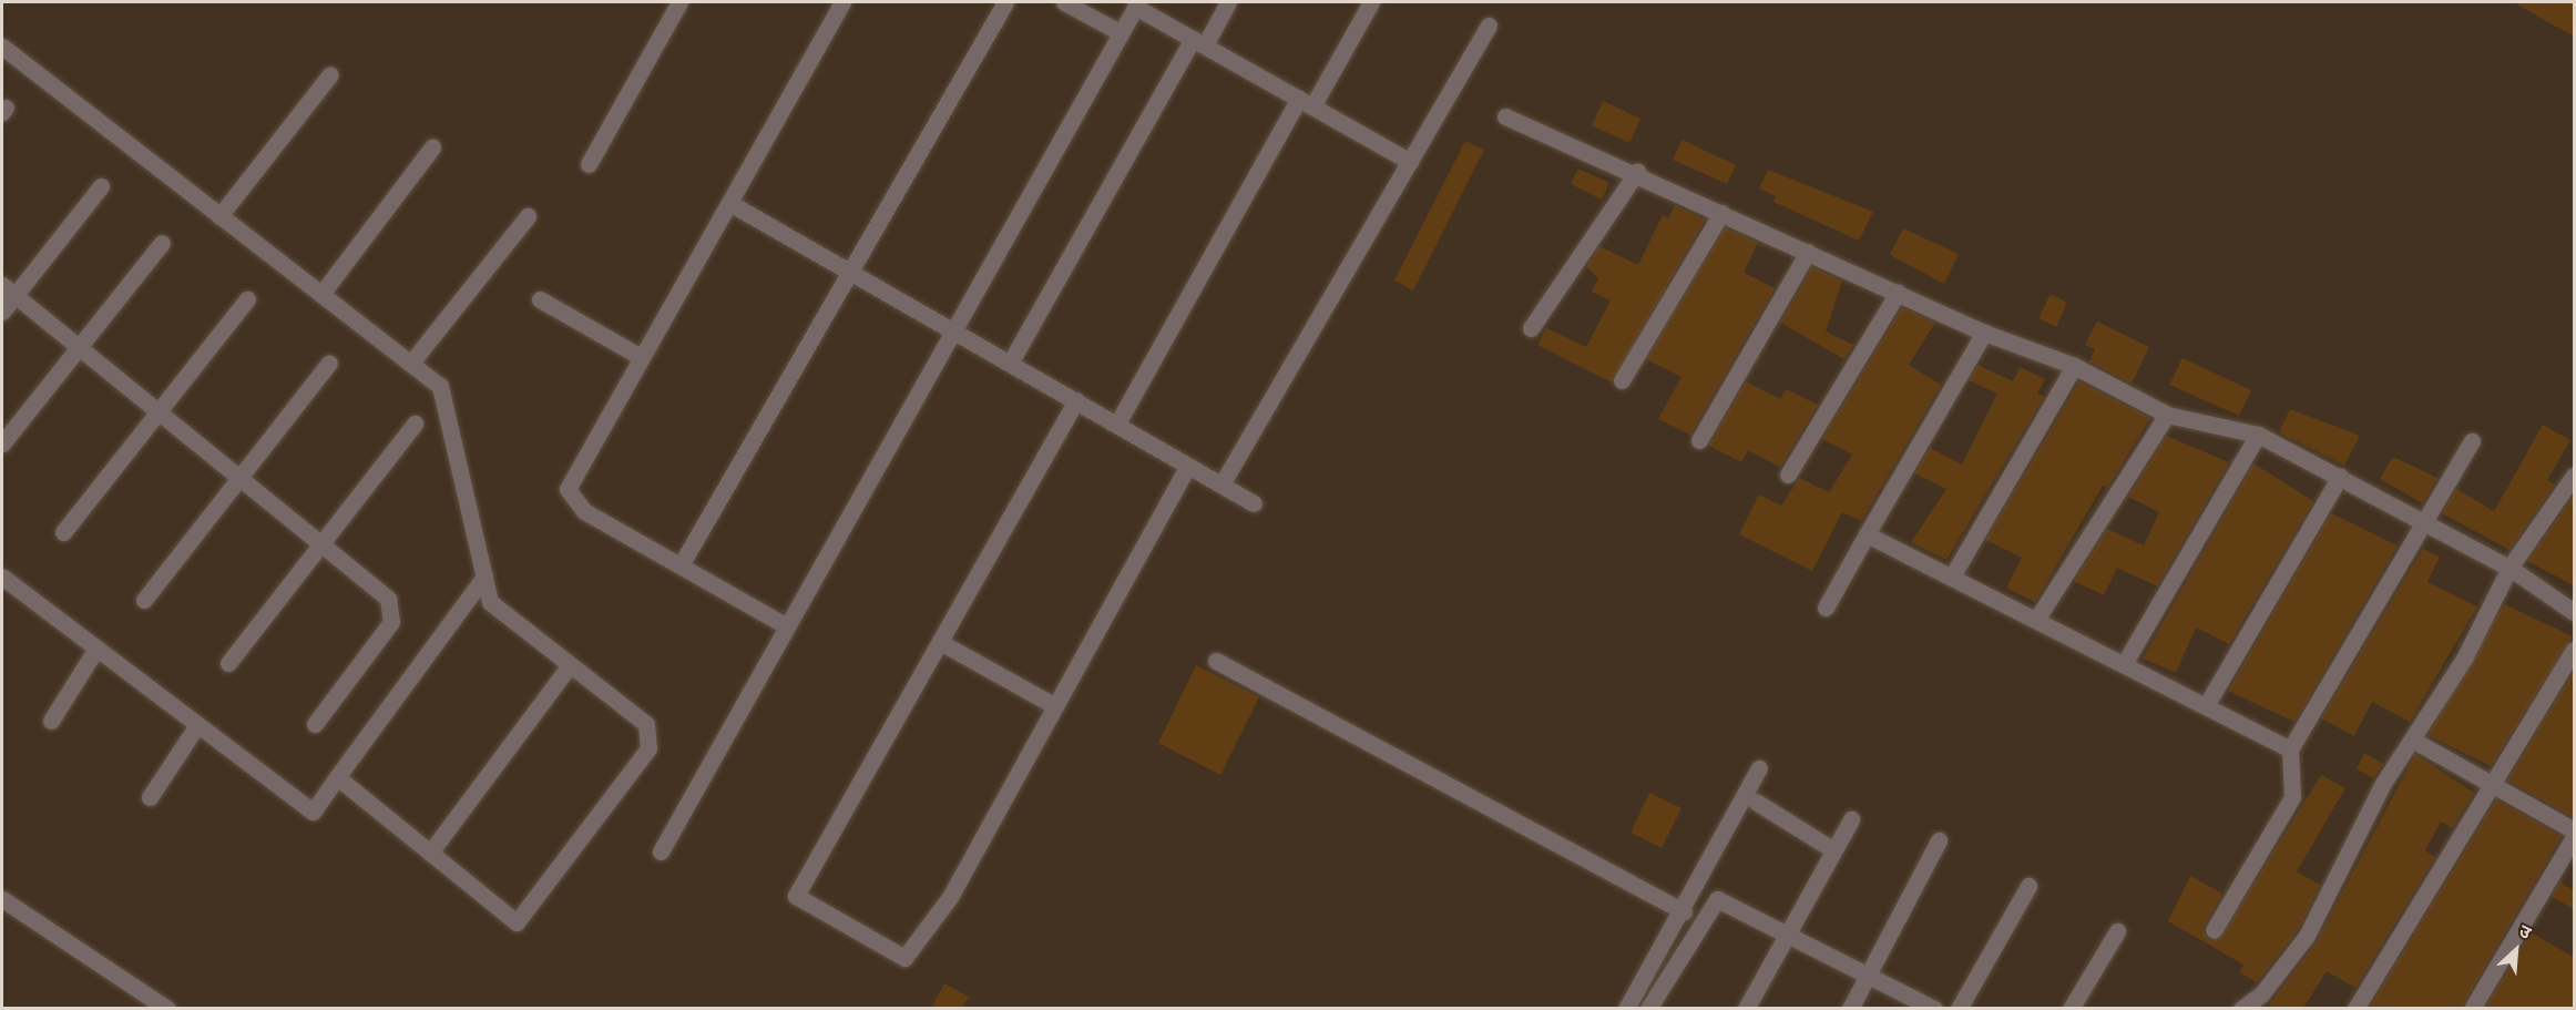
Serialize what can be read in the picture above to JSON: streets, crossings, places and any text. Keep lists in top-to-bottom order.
{
  "north": "top right"
}
